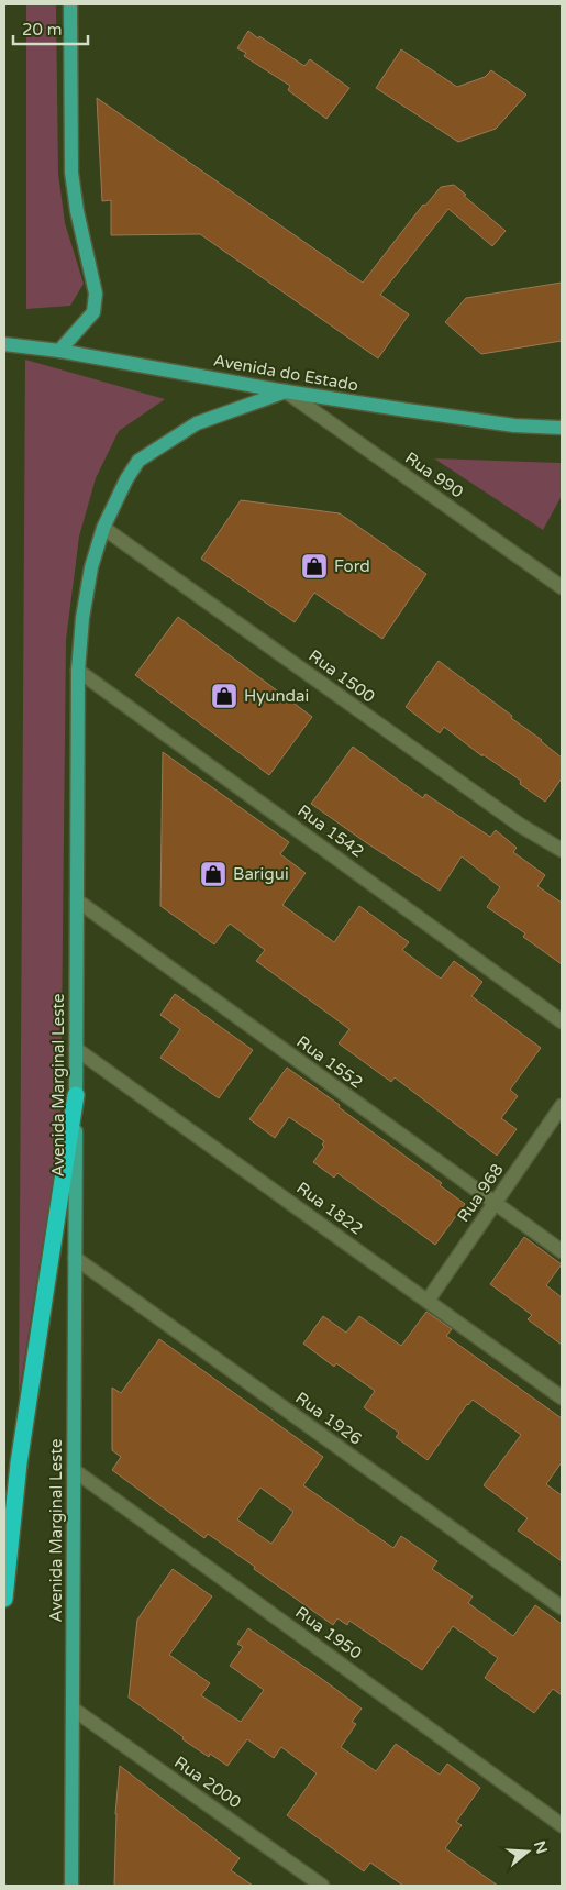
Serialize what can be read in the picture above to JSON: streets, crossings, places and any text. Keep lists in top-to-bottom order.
{
  "streets": {
    "main road": ["Avenida do Estado", "Avenida Marginal Leste"],
    "street": [
      "Rua 990",
      "Rua 1500",
      "Rua 1542",
      "Rua 1552",
      "Rua 968",
      "Rua 1822",
      "Rua 1926",
      "Rua 1950",
      "Rua 2000"
    ]
  },
  "crossings": [
    ["Avenida do Estado", "Rua 990"],
    ["Avenida do Estado", "Avenida Marginal Leste"],
    ["Rua 990", "Avenida Marginal Leste"],
    ["Rua 1500", "Avenida Marginal Leste"],
    ["Rua 1542", "Avenida Marginal Leste"],
    ["Rua 1552", "Avenida Marginal Leste"],
    ["Rua 1552", "Rua 968"],
    ["Avenida Marginal Leste", "Rua 1822"],
    ["Avenida Marginal Leste", "Rua 1926"],
    ["Avenida Marginal Leste", "Rua 1950"],
    ["Avenida Marginal Leste", "Rua 2000"],
    ["Rua 968", "Rua 1822"]
  ],
  "places": {
    "shop": ["Ford", "Hyundai", "Barigui"]
  },
  "scale_bar": "20 m",
  "north": "right"
}
